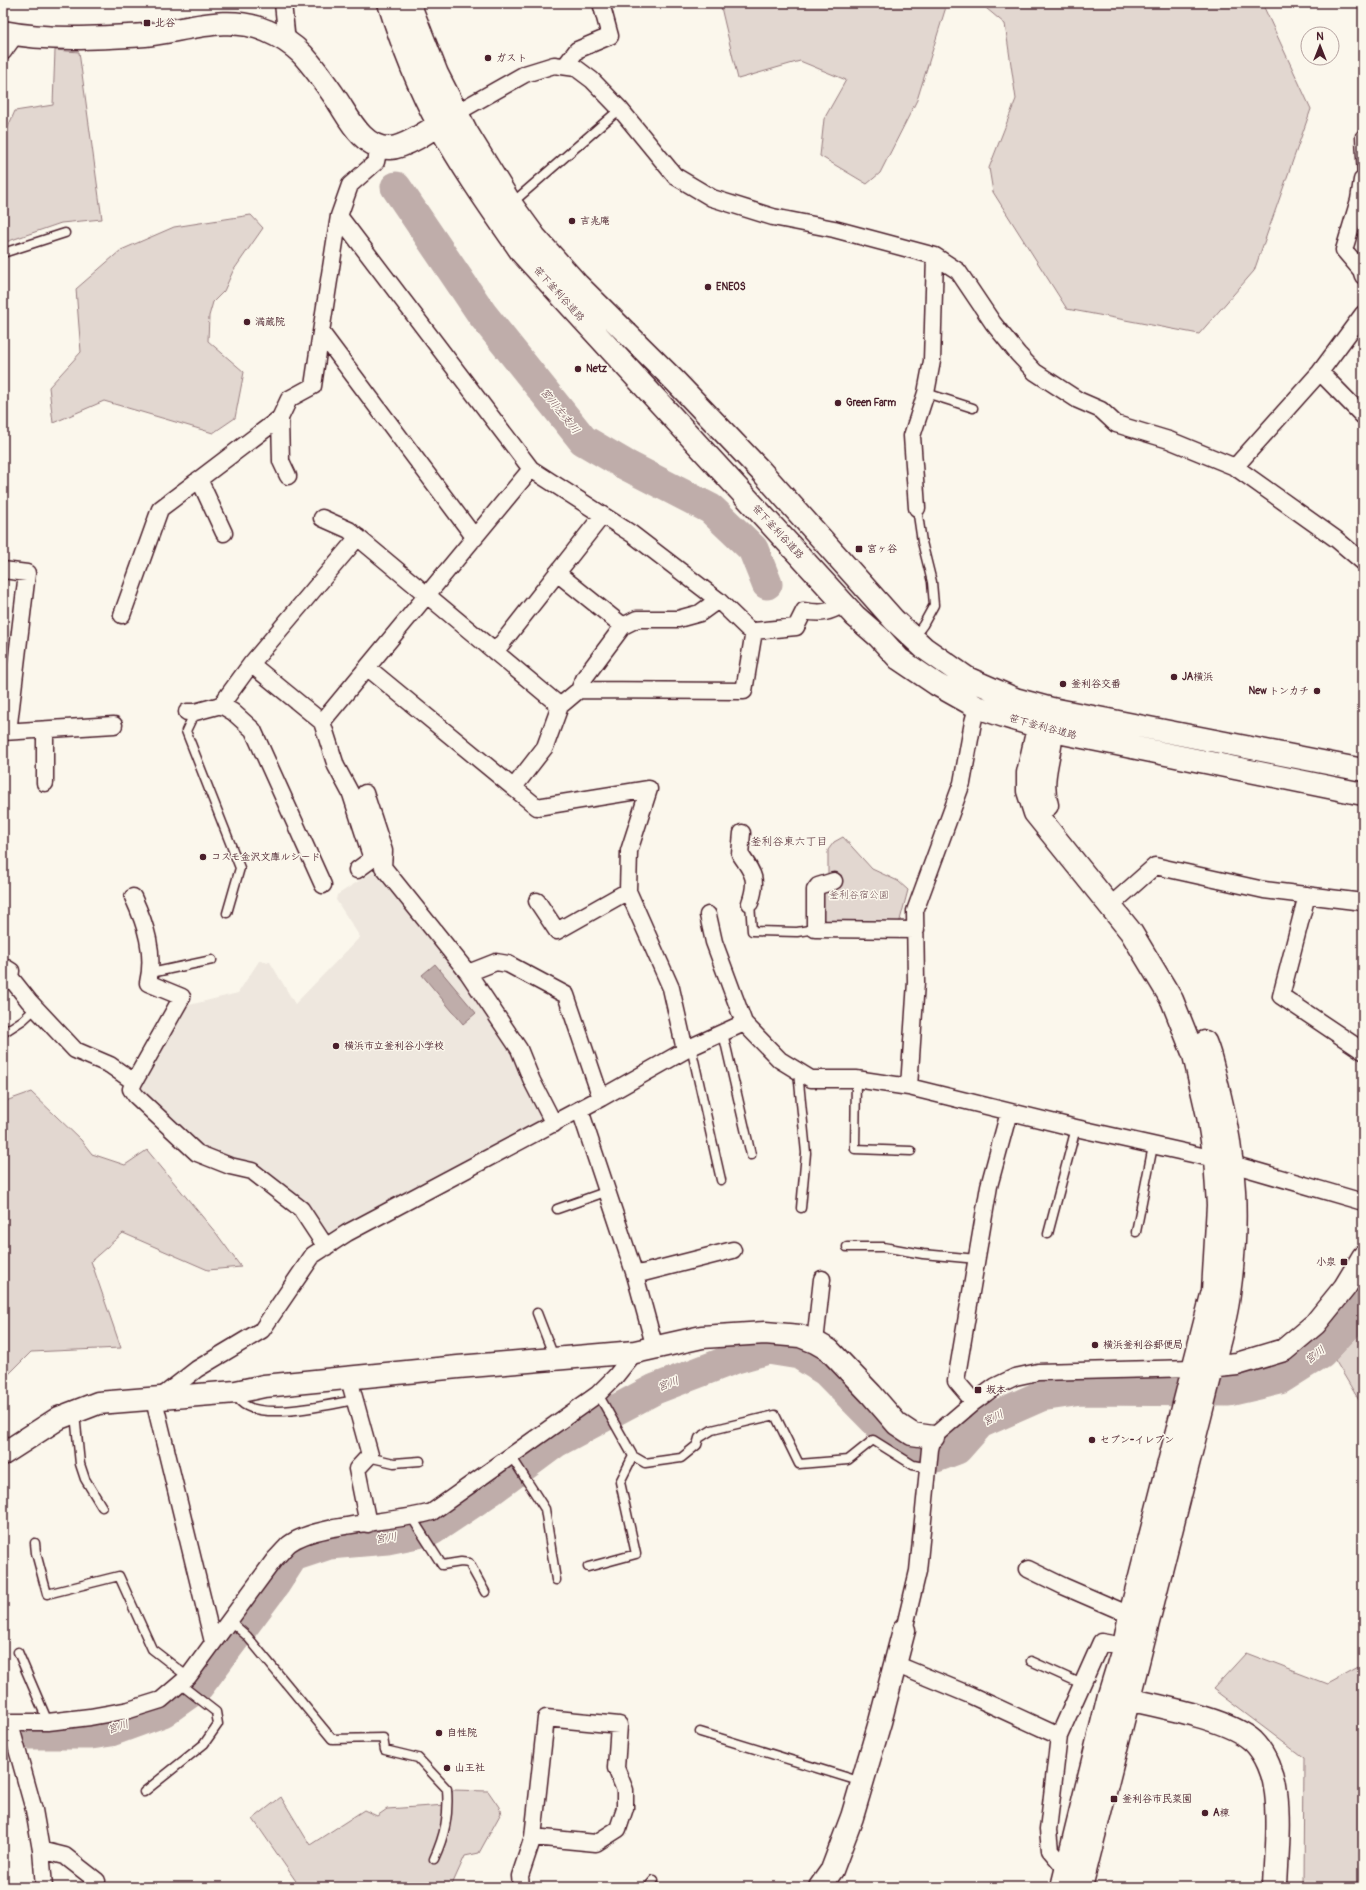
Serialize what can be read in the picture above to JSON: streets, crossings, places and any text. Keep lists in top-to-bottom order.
{
  "streets": {
    "street": ["笹下釜利谷道路"]
  },
  "districts": ["釜利谷東六丁目"],
  "water": ["宮川左支川", "宮川"],
  "parks": ["釜利谷宿公園"],
  "places": {
    "transit": [
      "北谷",
      "宮ヶ谷",
      "小泉",
      "坂本",
      "釜利谷市民菜園"
    ],
    "other": [
      "ガスト",
      "吉兆庵",
      "ENEOS",
      "満蔵院",
      "Netz",
      "Green Farm",
      "JA横浜",
      "釜利谷交番",
      "New トンカチ",
      "コスモ金沢文庫ルシード",
      "横浜市立釜利谷小学校",
      "横浜釜利谷郵便局",
      "セブン-イレブン",
      "自性院",
      "山王社",
      "A棟"
    ]
  },
  "north": "top"
}
